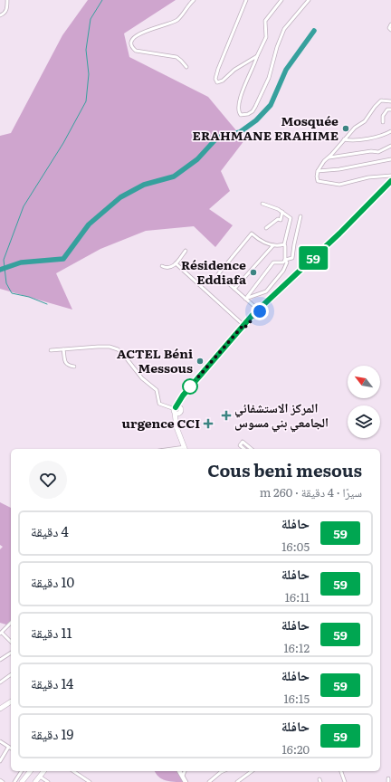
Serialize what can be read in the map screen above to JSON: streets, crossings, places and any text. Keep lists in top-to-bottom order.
{
  "places": {
    "other": ["Mosquée ERAHMANE ERAHIME", "Résidence Eddiafa", "ACTEL Béni Messous"],
    "health": ["المركز الاستشفائي الجامعي بني مسوس", "urgence CCI"]
  },
  "lines": ["bus line 59"],
  "north": "top left",
  "page": {
    "on_map": "59",
    "heading": ["Cous beni mesous", "سيرًا · 4 دقيقة · 260 m"],
    "list": [
      {
        "mark": "59",
        "name": "حافلة",
        "note": "16:05",
        "value": "4 دقيقة"
      },
      {
        "mark": "59",
        "name": "حافلة",
        "note": "16:11",
        "value": "10 دقيقة"
      },
      {
        "mark": "59",
        "name": "حافلة",
        "note": "16:12",
        "value": "11 دقيقة"
      },
      {
        "mark": "59",
        "name": "حافلة",
        "note": "16:15",
        "value": "14 دقيقة"
      },
      {
        "mark": "59",
        "name": "حافلة",
        "note": "16:20",
        "value": "19 دقيقة"
      }
    ]
  }
}
